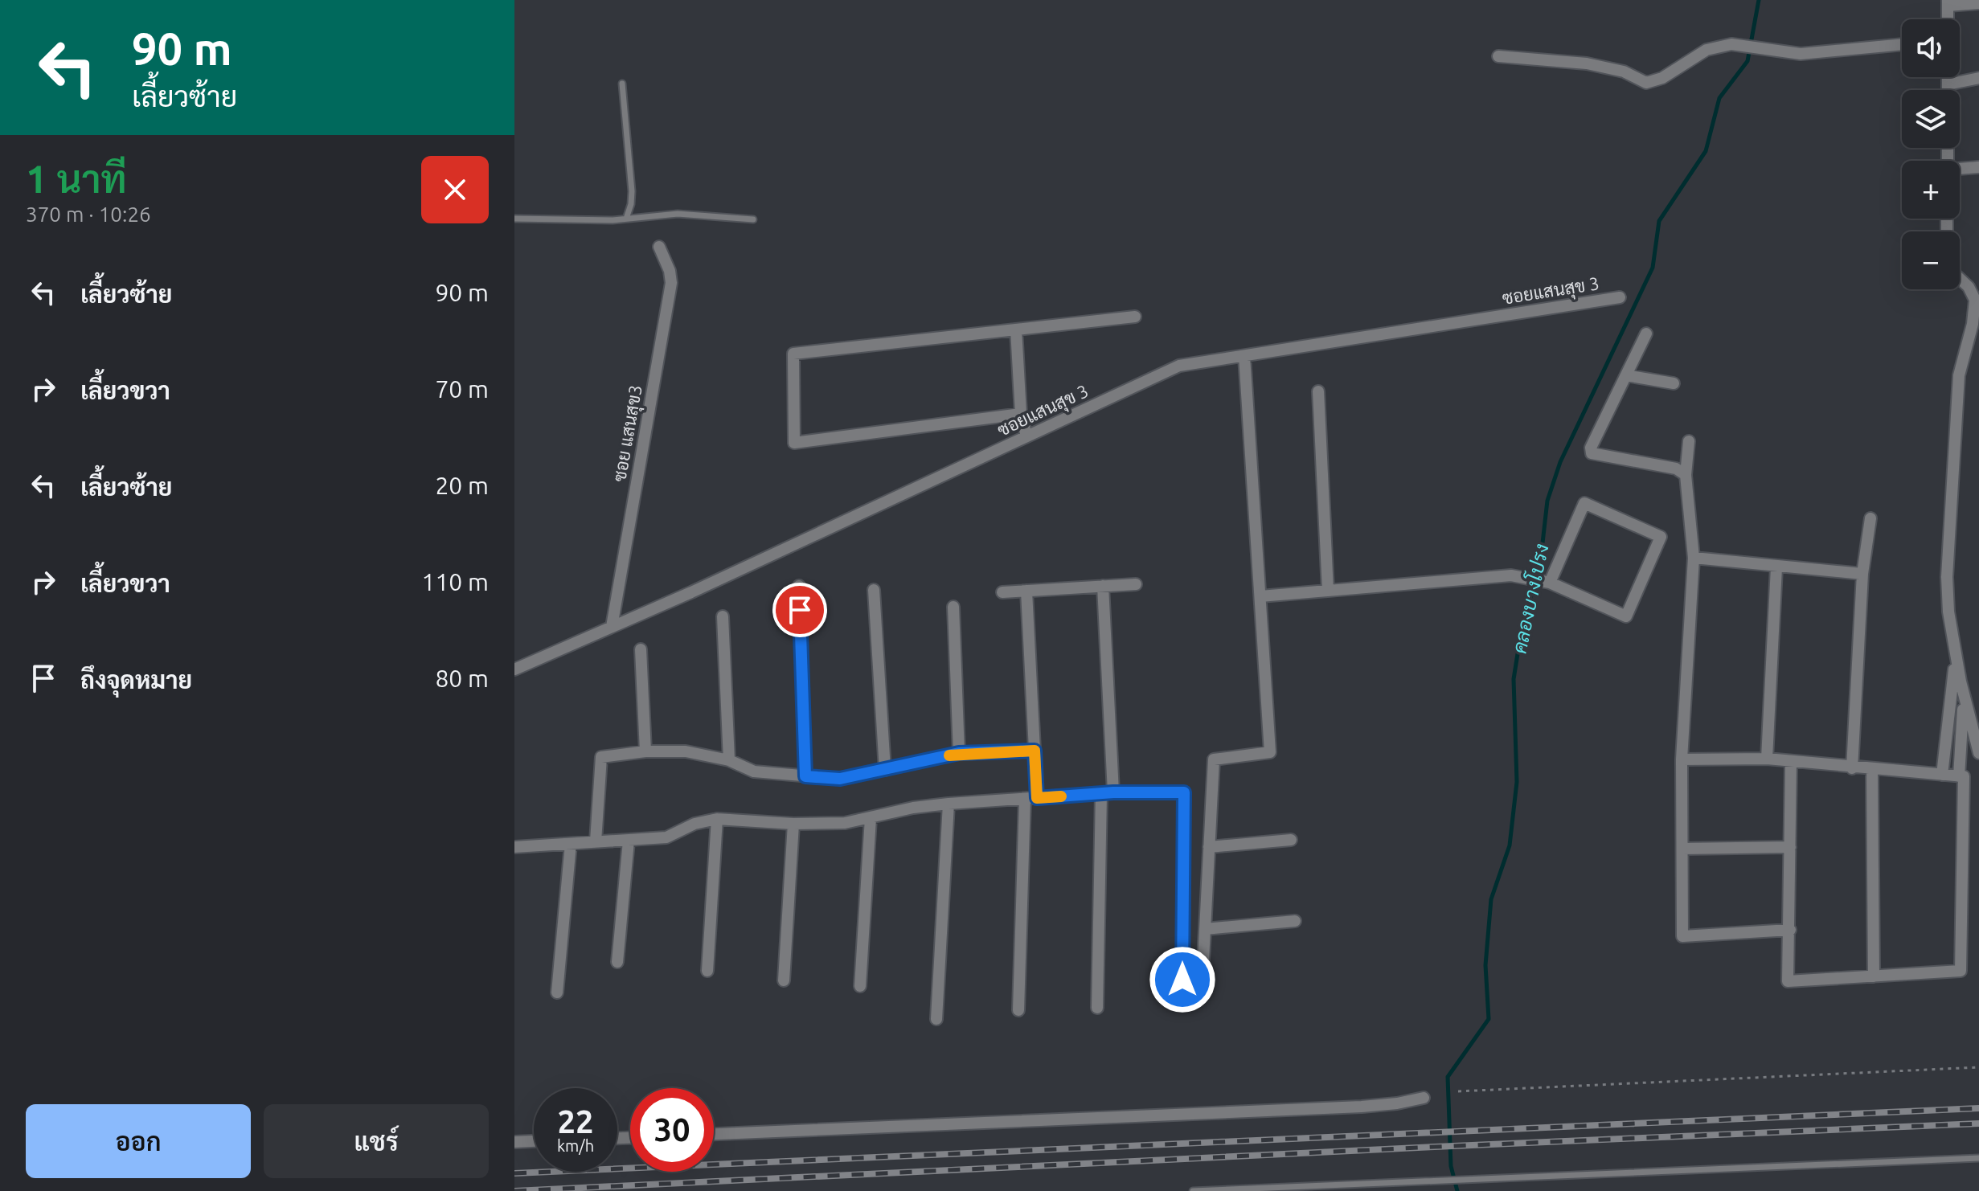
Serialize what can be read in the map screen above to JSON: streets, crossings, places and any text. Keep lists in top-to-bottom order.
{
  "streets": {
    "street": ["ซอยแสนสุข 3", "ซอย แสนสุข3"]
  },
  "crossings": [
    ["ซอยแสนสุข 3", "ซอย แสนสุข3"]
  ],
  "water": ["คลองบางโปรง"],
  "page": {
    "turn": ["90 m", "เลี้ยวซ้าย"],
    "map_buttons": ["+", "−"],
    "heading": ["1 นาที", "370 m · 10:26"],
    "list": [
      {
        "name": "เลี้ยวซ้าย",
        "value": "90 m"
      },
      {
        "name": "เลี้ยวขวา",
        "value": "70 m"
      },
      {
        "name": "เลี้ยวซ้าย",
        "value": "20 m"
      },
      {
        "name": "เลี้ยวขวา",
        "value": "110 m"
      },
      {
        "name": "ถึงจุดหมาย",
        "value": "80 m"
      }
    ],
    "speed": "22 km/h",
    "limit": "30",
    "buttons": ["ออก", "แชร์"]
  }
}
